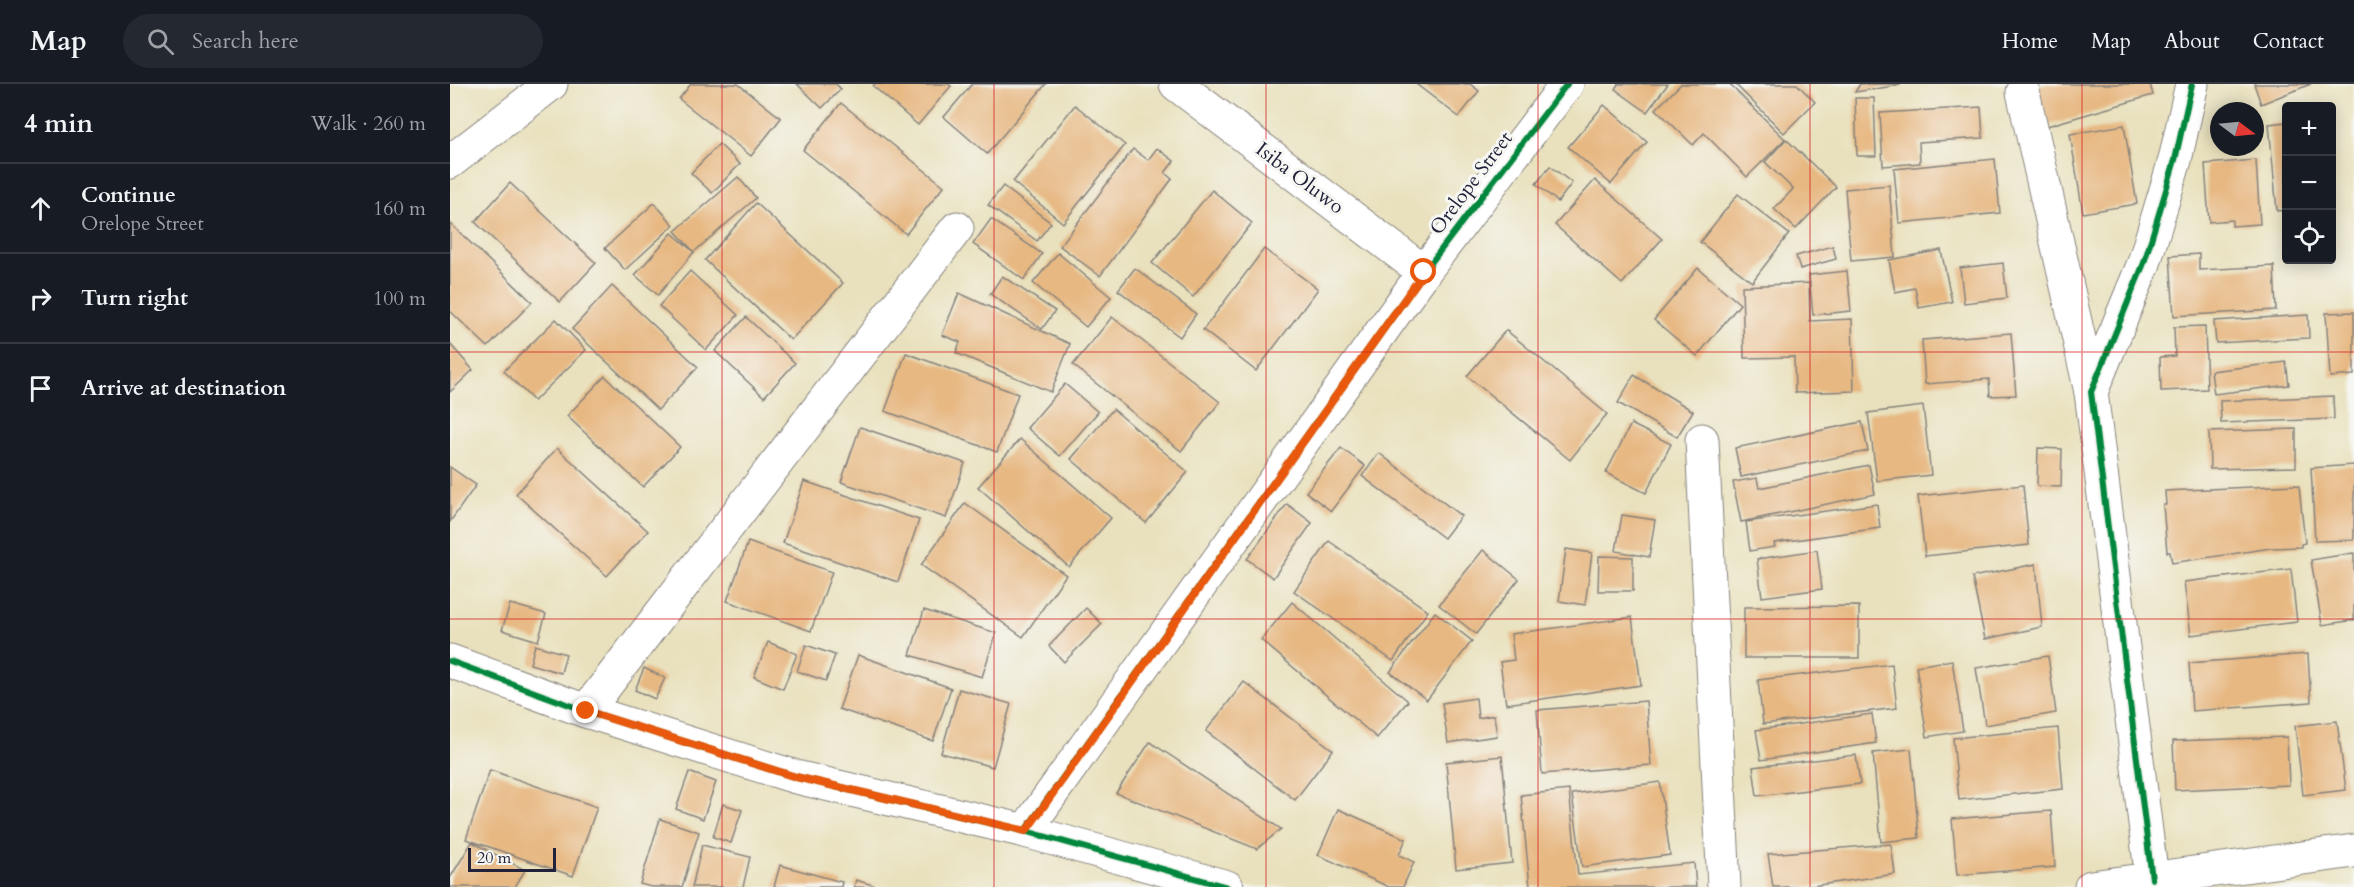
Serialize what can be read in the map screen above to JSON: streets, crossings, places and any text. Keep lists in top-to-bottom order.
{
  "streets": {
    "street": ["Isiba Oluwo", "Orelope Street"]
  },
  "crossings": [
    ["Isiba Oluwo", "Orelope Street"]
  ],
  "scale_bar": "20 m",
  "north": "right",
  "page": {
    "header": "Map",
    "search": "Search here",
    "nav": [
      "Home",
      "Map",
      "About",
      "Contact"
    ],
    "heading": ["4 min", "Walk · 260 m"],
    "map_buttons": ["+", "−"],
    "list": [
      ["Continue", "Orelope Street", "160 m"],
      ["Turn right", "100 m"],
      "Arrive at destination"
    ],
    "scale": "20 m"
  }
}
